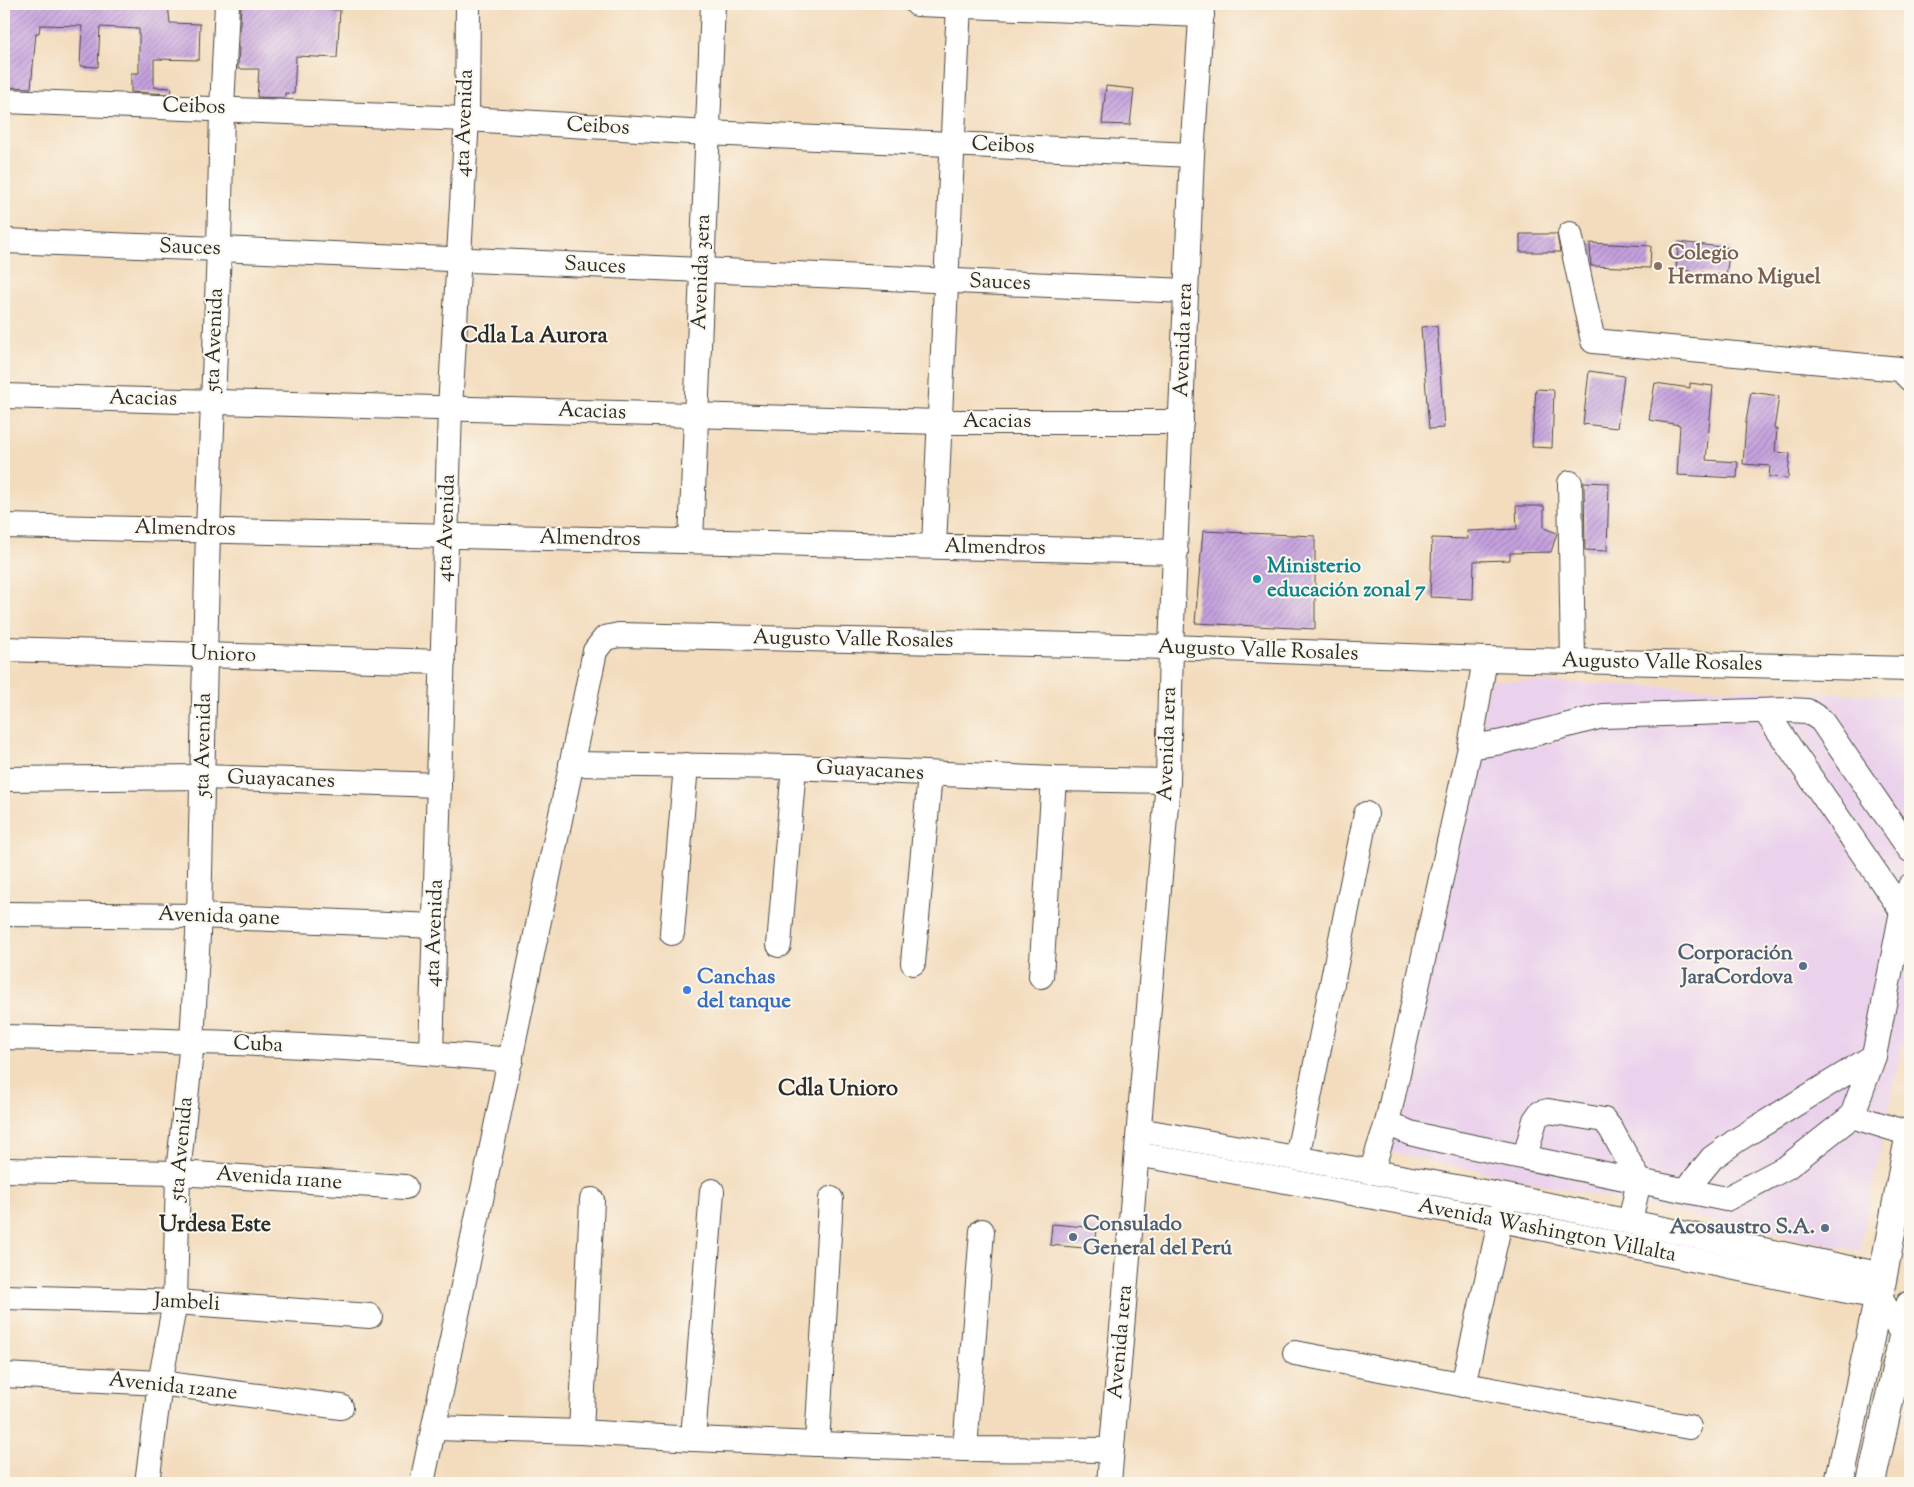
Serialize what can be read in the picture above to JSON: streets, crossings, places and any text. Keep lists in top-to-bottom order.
{
  "streets": {
    "street": [
      "Ceibos",
      "4ta Avenida",
      "Sauces",
      "Avenida 3era",
      "5ta Avenida",
      "Avenida 1era",
      "Acacias",
      "Almendros",
      "Augusto Valle Rosales",
      "Unioro",
      "Guayacanes",
      "Avenida 9ane",
      "Cuba",
      "Avenida 11ane",
      "Avenida Washington Villalta",
      "Jambeli",
      "Avenida 12ane"
    ]
  },
  "crossings": [
    ["Ceibos", "4ta Avenida"],
    ["Ceibos", "Avenida 3era"],
    ["Ceibos", "5ta Avenida"],
    ["Ceibos", "Avenida 1era"],
    ["4ta Avenida", "Sauces"],
    ["4ta Avenida", "Acacias"],
    ["4ta Avenida", "Almendros"],
    ["4ta Avenida", "Unioro"],
    ["4ta Avenida", "Guayacanes"],
    ["4ta Avenida", "Avenida 9ane"],
    ["4ta Avenida", "Cuba"],
    ["Sauces", "Avenida 3era"],
    ["Sauces", "5ta Avenida"],
    ["Sauces", "Avenida 1era"],
    ["Avenida 3era", "Acacias"],
    ["Avenida 3era", "Almendros"],
    ["5ta Avenida", "Acacias"],
    ["5ta Avenida", "Almendros"],
    ["5ta Avenida", "Unioro"],
    ["5ta Avenida", "Guayacanes"],
    ["5ta Avenida", "Avenida 9ane"],
    ["5ta Avenida", "Cuba"],
    ["5ta Avenida", "Avenida 11ane"],
    ["5ta Avenida", "Jambeli"],
    ["5ta Avenida", "Avenida 12ane"],
    ["Avenida 1era", "Acacias"],
    ["Avenida 1era", "Almendros"],
    ["Avenida 1era", "Augusto Valle Rosales"],
    ["Avenida 1era", "Guayacanes"],
    ["Avenida 1era", "Avenida Washington Villalta"],
    ["Augusto Valle Rosales", "Guayacanes"]
  ],
  "districts": ["Cdla La Aurora", "Cdla Unioro", "Urdesa Este"],
  "places": [
    "Colegio Hermano Miguel",
    "Ministerio educación zonal 7",
    "Corporación JaraCordova",
    "Canchas del tanque",
    "Acosaustro S.A.",
    "Consulado General del Perú"
  ]
}
